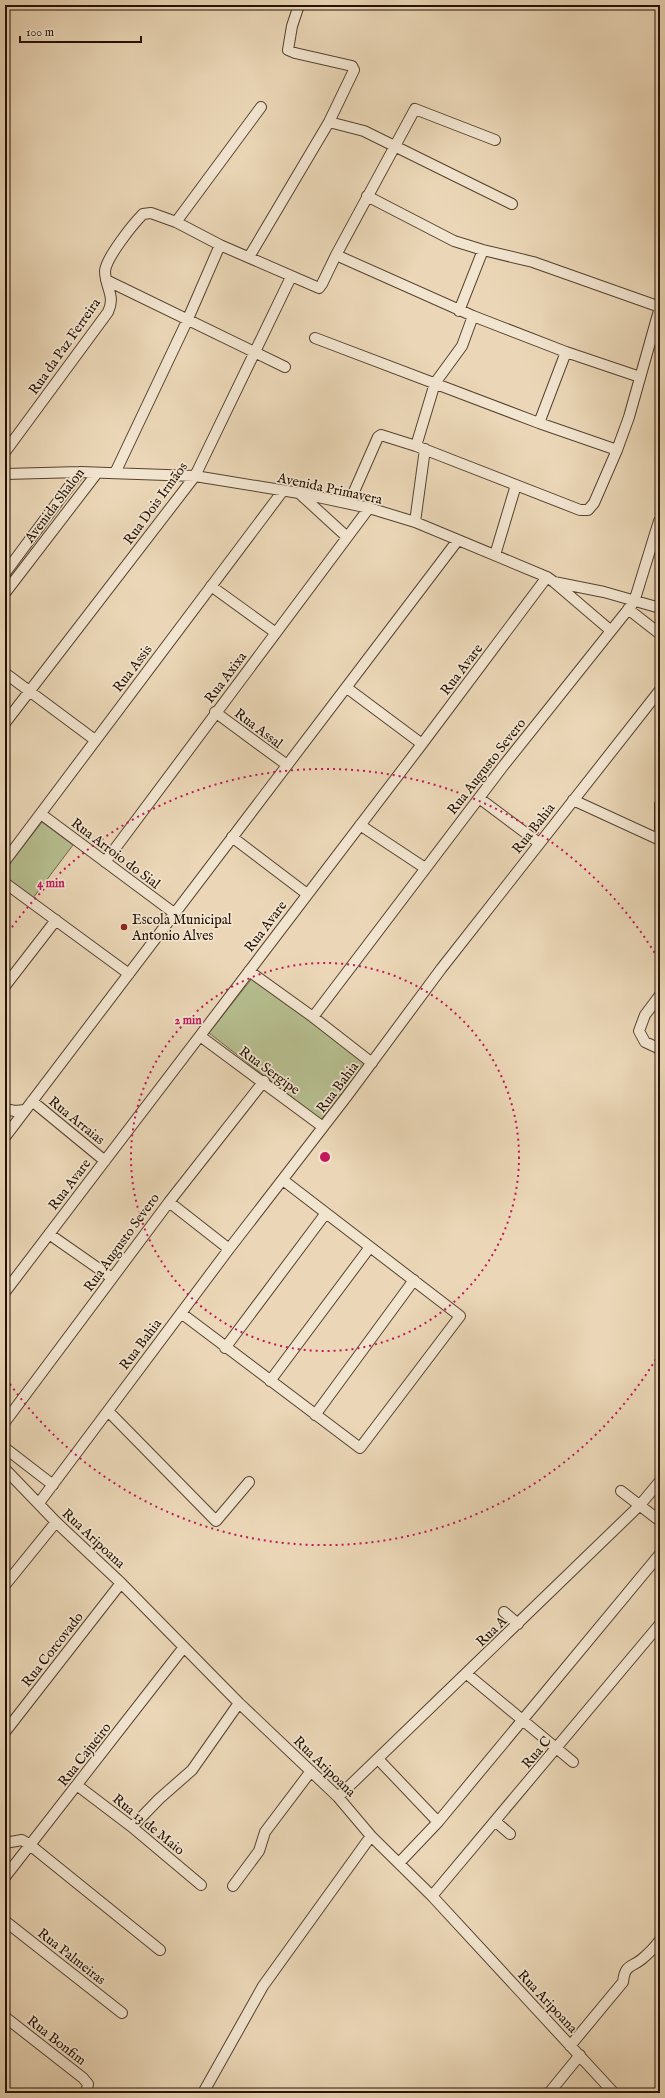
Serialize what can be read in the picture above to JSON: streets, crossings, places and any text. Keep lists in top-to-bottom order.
{
  "streets": {
    "street": [
      "Rua da Paz Ferreira",
      "Avenida Primavera",
      "Rua Dois Irmãos",
      "Avenida Shalon",
      "Rua Assis",
      "Rua Avare",
      "Rua Axixa",
      "Rua Assal",
      "Rua Augusto Severo",
      "Rua Bahia",
      "Rua Arroio do Sial",
      "Rua Sergipe",
      "Rua Arraias",
      "Rua Aripoana",
      "Rua A",
      "Rua Corcovado",
      "Rua C",
      "Rua Cajueiro",
      "Rua 13 de Maio",
      "Rua Palmeiras",
      "Rua Bonfim"
    ]
  },
  "crossings": [
    ["Avenida Primavera", "Rua Dois Irmãos"],
    ["Avenida Primavera", "Avenida Shalon"],
    ["Avenida Primavera", "Rua Assis"],
    ["Avenida Primavera", "Rua Avare"],
    ["Avenida Primavera", "Rua Axixa"],
    ["Avenida Primavera", "Rua Augusto Severo"],
    ["Rua Assis", "Rua Arroio do Sial"],
    ["Rua Avare", "Rua Sergipe"],
    ["Rua Avare", "Rua Arraias"],
    ["Rua Axixa", "Rua Assal"],
    ["Rua Axixa", "Rua Arroio do Sial"],
    ["Rua Augusto Severo", "Rua Sergipe"],
    ["Rua Bahia", "Rua Sergipe"],
    ["Rua Bahia", "Rua Aripoana"],
    ["Rua Aripoana", "Rua A"],
    ["Rua Aripoana", "Rua Corcovado"],
    ["Rua Aripoana", "Rua C"],
    ["Rua Aripoana", "Rua Cajueiro"],
    ["Rua Cajueiro", "Rua 13 de Maio"]
  ],
  "places": ["Escola Municipal Antonio Alves"],
  "scale_bar": "100 m",
  "rings": ["4 min", "2 min"]
}
